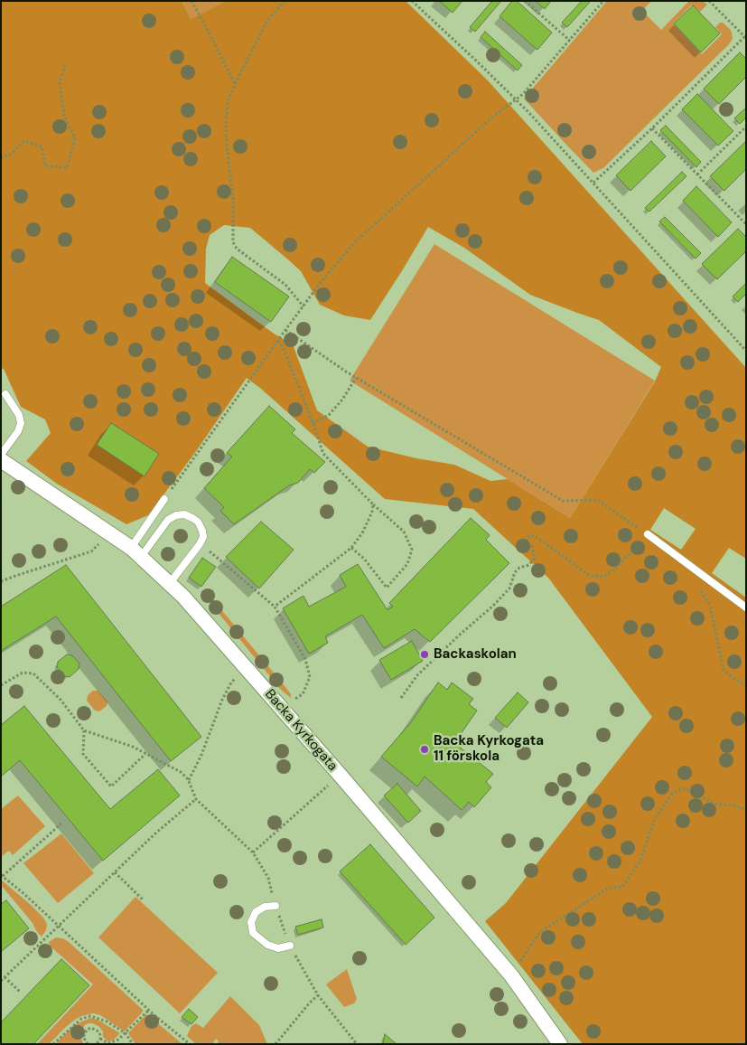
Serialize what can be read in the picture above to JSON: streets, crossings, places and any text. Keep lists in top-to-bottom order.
{
  "streets": {
    "street": ["Backa Kyrkogata"]
  },
  "places": ["Backaskolan", "Backa Kyrkogata 11 förskola"]
}
